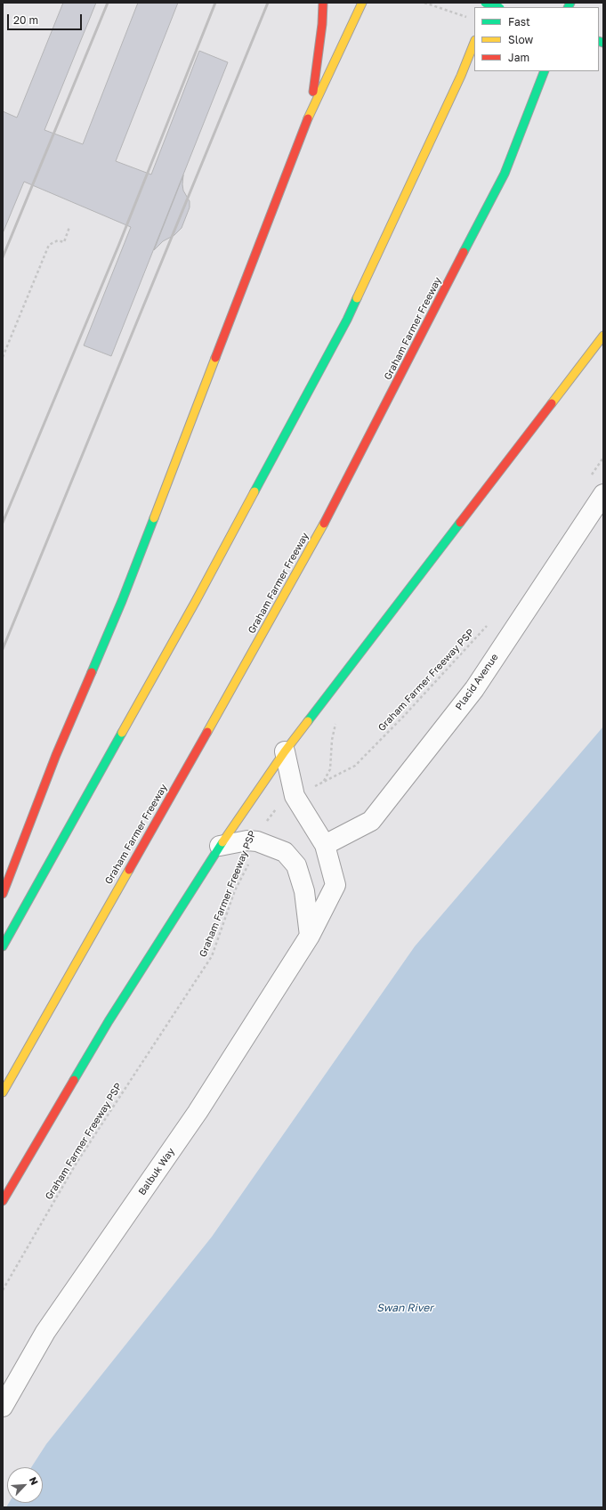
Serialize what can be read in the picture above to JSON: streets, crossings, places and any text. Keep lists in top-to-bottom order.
{
  "streets": {
    "main road": ["Graham Farmer Freeway"],
    "street": ["Placid Avenue", "Balbuk Way"],
    "path": ["Graham Farmer Freeway PSP"]
  },
  "crossings": [
    ["Graham Farmer Freeway PSP", "Balbuk Way"],
    ["Placid Avenue", "Balbuk Way"]
  ],
  "water": ["Swan River"],
  "legend": ["Fast", "Slow", "Jam"],
  "scale_bar": "20 m",
  "north": "top right"
}
